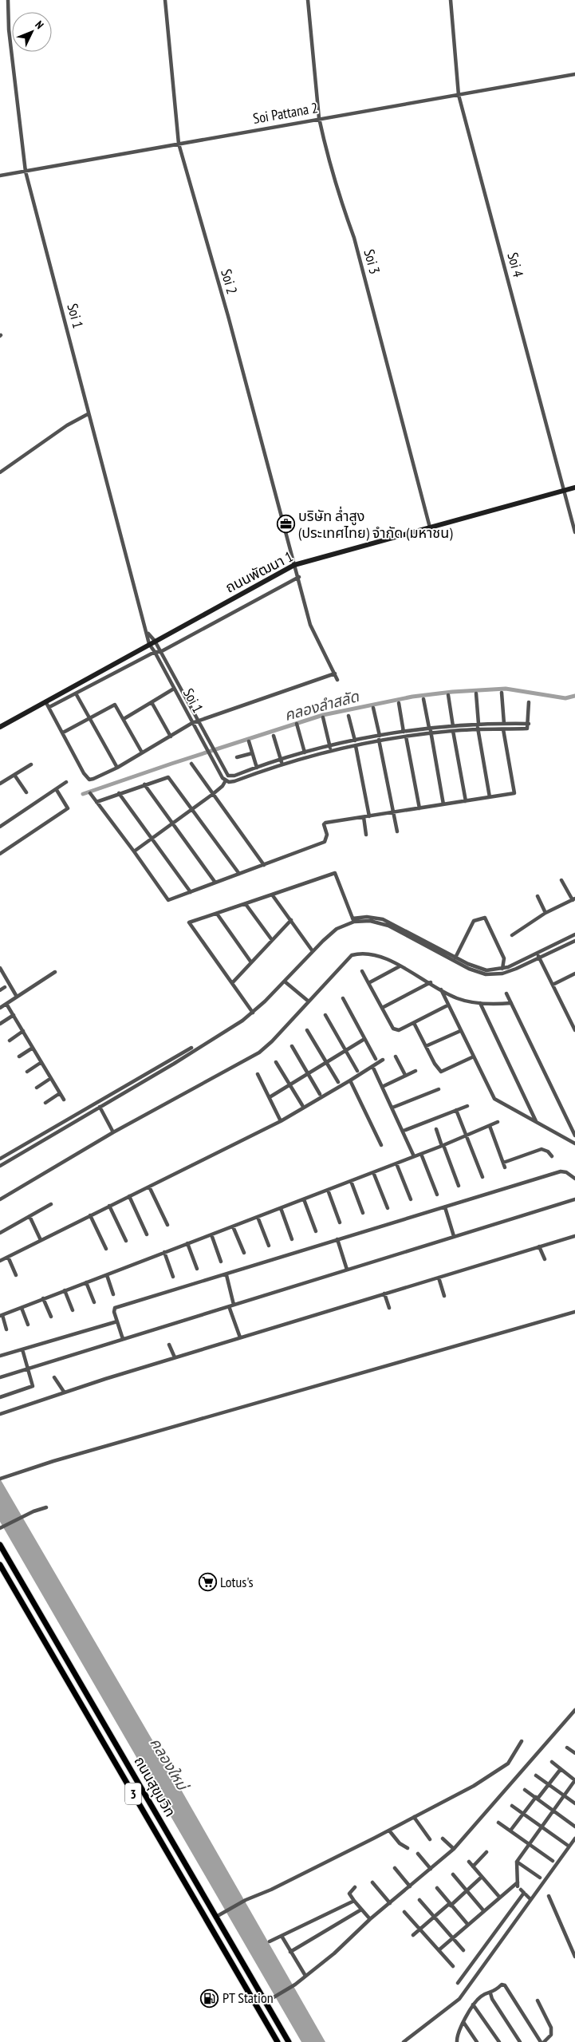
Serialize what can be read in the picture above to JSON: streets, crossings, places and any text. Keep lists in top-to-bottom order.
{
  "streets": {
    "highway": ["ถนนสุขุมวิท", "3"],
    "main road": ["ถนนพัฒนา 1"],
    "street": [
      "Soi Pattana 2",
      "Soi 3",
      "Soi 4",
      "Soi 2",
      "Soi 1"
    ]
  },
  "crossings": [
    ["Soi Pattana 2", "Soi 3"],
    ["Soi Pattana 2", "Soi 4"],
    ["Soi Pattana 2", "Soi 2"],
    ["Soi Pattana 2", "Soi 1"],
    ["Soi 3", "ถนนพัฒนา 1"],
    ["Soi 4", "ถนนพัฒนา 1"],
    ["Soi 2", "ถนนพัฒนา 1"],
    ["Soi 1", "ถนนพัฒนา 1"]
  ],
  "water": ["คลองลำสลัด", "คลองใหม่"],
  "places": {
    "office": ["บริษัท ล่ำสูง (ประเทศไทย) จำกัด (มหาชน)"],
    "supermarket": ["Lotus's"],
    "fuel station": ["PT Station"]
  },
  "north": "top right"
}
